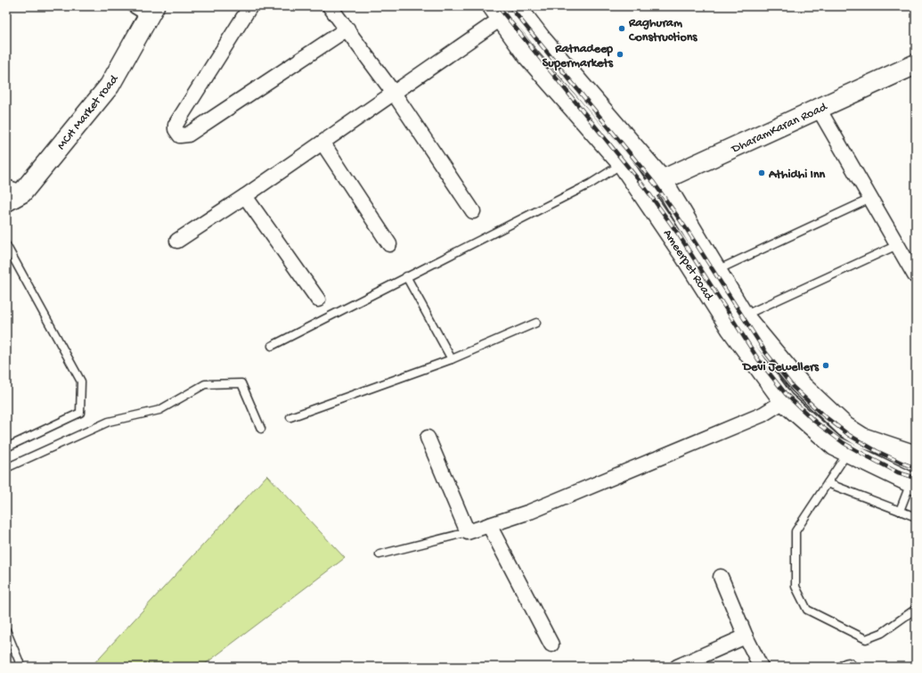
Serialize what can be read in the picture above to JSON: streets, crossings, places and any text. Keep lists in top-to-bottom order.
{
  "streets": {
    "main road": ["MCH Market road", "DharamKaran Road", "Ameerpet Road"]
  },
  "crossings": [
    ["DharamKaran Road", "Ameerpet Road"]
  ],
  "places": [
    "Raghuram Constructions",
    "Ratnadeep Supermarkets",
    "Athidhi Inn",
    "Devi Jewellers"
  ]
}
